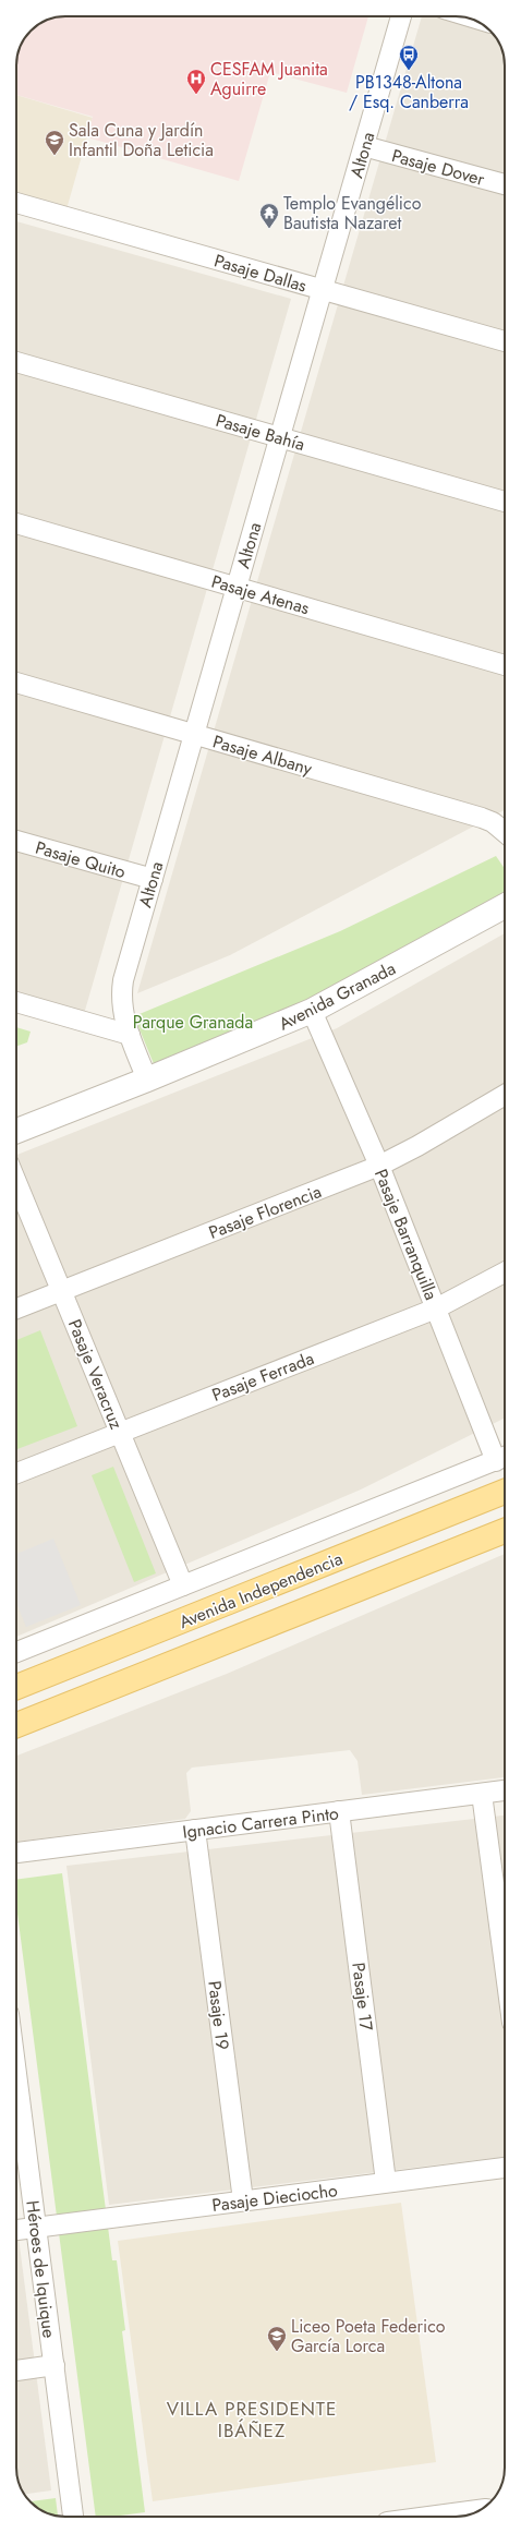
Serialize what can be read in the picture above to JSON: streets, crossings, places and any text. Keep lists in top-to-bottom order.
{
  "streets": {
    "main road": ["Avenida Independencia"],
    "street": [
      "Altona",
      "Pasaje Dover",
      "Pasaje Dallas",
      "Pasaje Bahía",
      "Pasaje Atenas",
      "Pasaje Albany",
      "Pasaje Quito",
      "Avenida Granada",
      "Pasaje Florencia",
      "Pasaje Barranquilla",
      "Pasaje Veracruz",
      "Pasaje Ferrada",
      "Ignacio Carrera Pinto",
      "Pasaje 17",
      "Pasaje 19",
      "Pasaje Dieciocho",
      "Héroes de Iquique"
    ]
  },
  "crossings": [
    ["Altona", "Pasaje Dover"],
    ["Altona", "Pasaje Dallas"],
    ["Altona", "Pasaje Bahía"],
    ["Altona", "Pasaje Atenas"],
    ["Altona", "Pasaje Albany"],
    ["Altona", "Pasaje Quito"],
    ["Altona", "Avenida Granada"],
    ["Avenida Granada", "Pasaje Barranquilla"],
    ["Pasaje Florencia", "Pasaje Barranquilla"],
    ["Pasaje Florencia", "Pasaje Veracruz"],
    ["Pasaje Barranquilla", "Pasaje Ferrada"],
    ["Pasaje Barranquilla", "Avenida Independencia"],
    ["Pasaje Veracruz", "Pasaje Ferrada"],
    ["Pasaje Veracruz", "Avenida Independencia"],
    ["Ignacio Carrera Pinto", "Pasaje 17"],
    ["Ignacio Carrera Pinto", "Pasaje 19"],
    ["Pasaje 17", "Pasaje Dieciocho"],
    ["Pasaje 19", "Pasaje Dieciocho"],
    ["Pasaje Dieciocho", "Héroes de Iquique"]
  ],
  "districts": ["VILLA PRESIDENTE IBÁÑEZ"],
  "parks": ["Parque Granada"],
  "places": {
    "bus stop": ["PB1348-Altona / Esq. Canberra"],
    "hospital": ["CESFAM Juanita Aguirre"],
    "school or university": ["Sala Cuna y Jardín Infantil Doña Leticia", "Liceo Poeta Federico García Lorca"],
    "temple": ["Templo Evangélico Bautista Nazaret"]
  }
}
